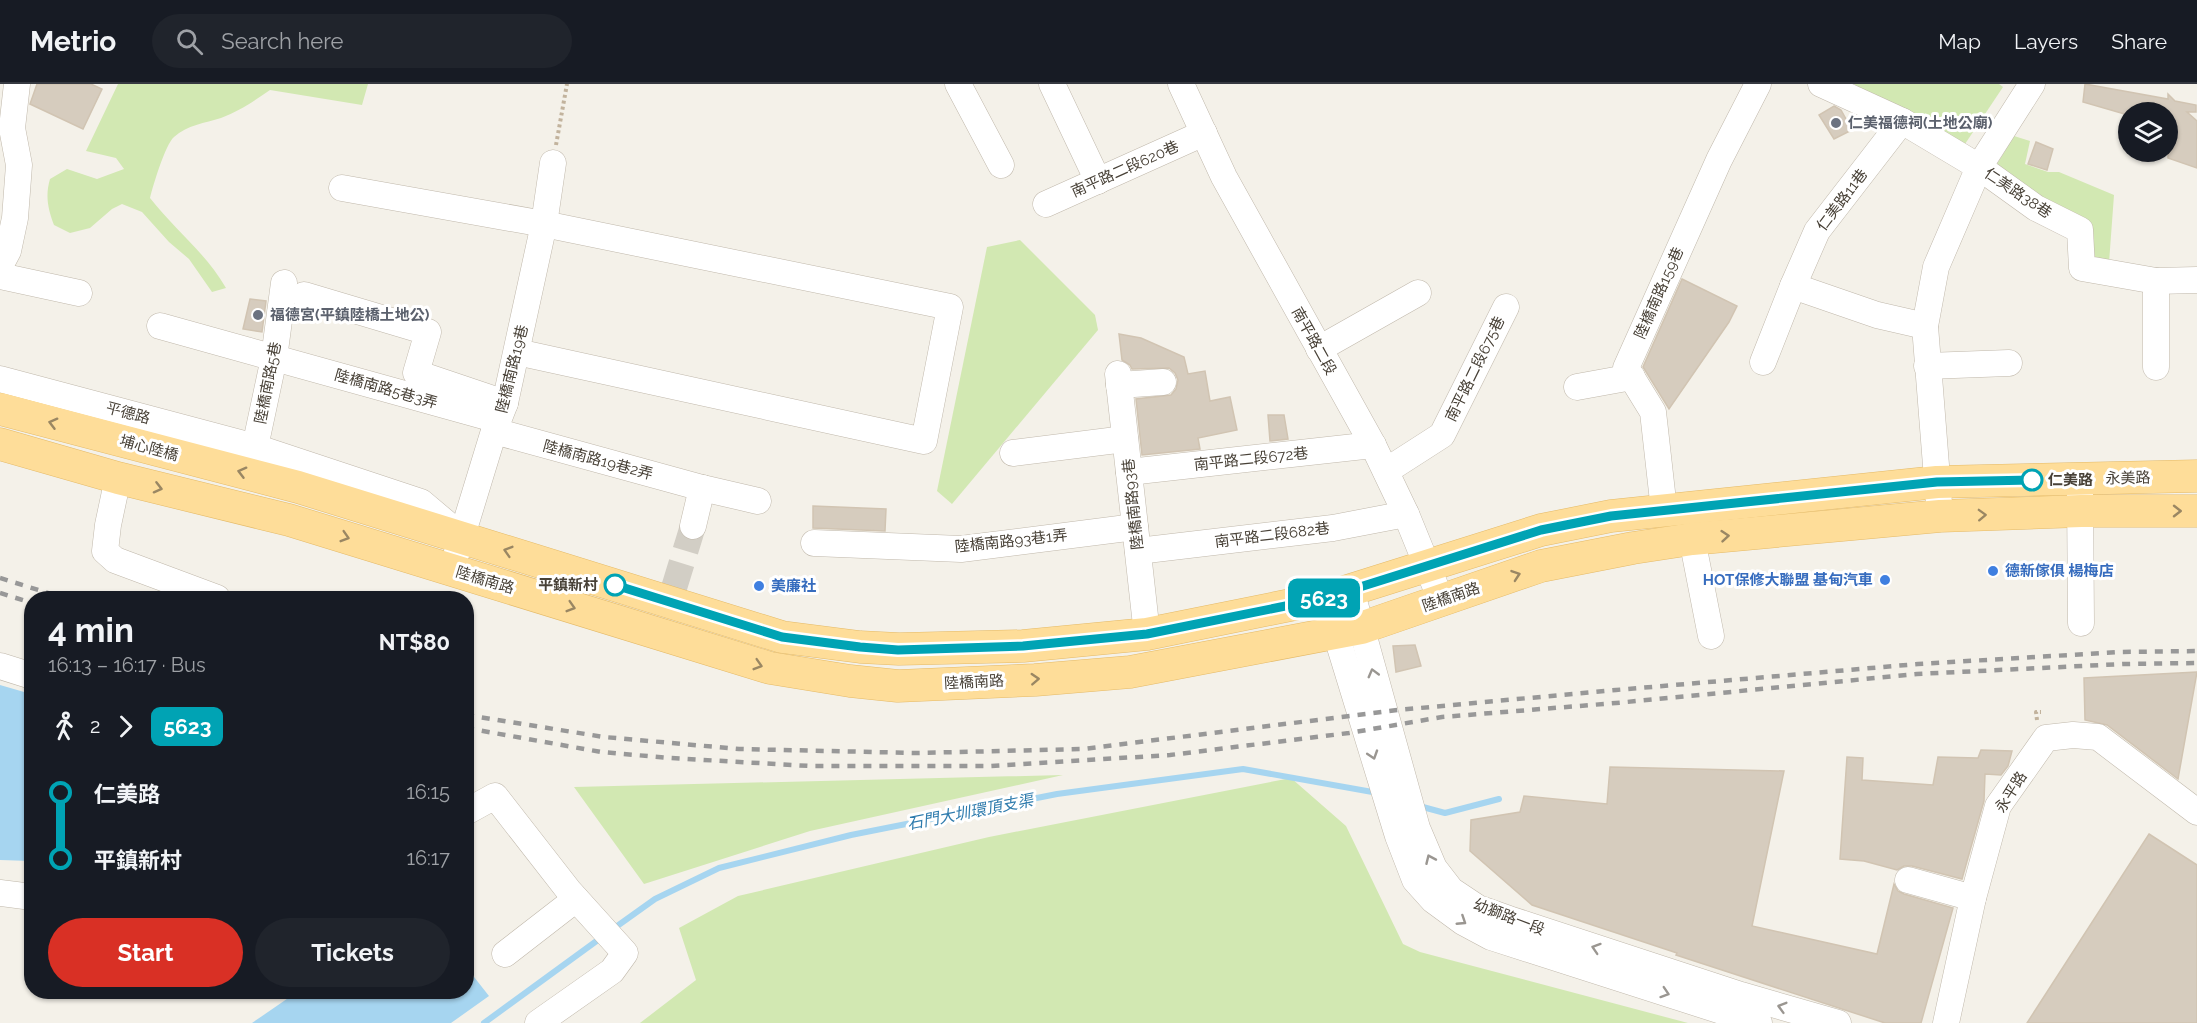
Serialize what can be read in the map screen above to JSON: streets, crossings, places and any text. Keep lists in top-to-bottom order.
{
  "streets": {
    "main road": ["埔心陸橋", "永美路", "陸橋南路"],
    "street": [
      "南平路二段620巷",
      "仁美路38巷",
      "仁美路11巷",
      "陸橋南路159巷",
      "南平路二段",
      "陸橋南路19巷",
      "南平路二段675巷",
      "陸橋南路5巷",
      "陸橋南路5巷3弄",
      "平德路",
      "南平路二段672巷",
      "陸橋南路19巷2弄",
      "陸橋南路93巷",
      "南平路二段682巷",
      "陸橋南路93巷1弄",
      "永平路",
      "幼獅路一段"
    ]
  },
  "crossings": [
    ["南平路二段620巷", "南平路二段"],
    ["南平路二段", "南平路二段675巷"],
    ["南平路二段", "南平路二段672巷"],
    ["南平路二段", "南平路二段682巷"],
    ["南平路二段", "陸橋南路"],
    ["陸橋南路19巷", "陸橋南路5巷"],
    ["陸橋南路19巷", "陸橋南路5巷3弄"],
    ["陸橋南路19巷", "埔心陸橋"],
    ["陸橋南路19巷", "陸橋南路19巷2弄"],
    ["陸橋南路19巷", "陸橋南路"],
    ["陸橋南路5巷", "陸橋南路5巷3弄"],
    ["陸橋南路5巷", "平德路"],
    ["陸橋南路5巷", "陸橋南路19巷2弄"],
    ["陸橋南路5巷3弄", "陸橋南路19巷2弄"],
    ["南平路二段672巷", "陸橋南路93巷"],
    ["陸橋南路93巷", "南平路二段682巷"],
    ["陸橋南路93巷", "陸橋南路93巷1弄"],
    ["南平路二段682巷", "陸橋南路93巷1弄"],
    ["陸橋南路", "幼獅路一段"]
  ],
  "one_way": ["埔心陸橋"],
  "water": ["石門大圳環頂支渠"],
  "places": [
    "仁美福德祠(土地公廟)",
    "福德宮(平鎮陸橋土地公)",
    "仁美路",
    "德新傢俱 楊梅店",
    "HOT保修大聯盟 基甸汽車",
    "平鎮新村",
    "美廉社"
  ],
  "lines": ["bus line 5623"],
  "page": {
    "header": "Metrio",
    "search": "Search here",
    "nav": ["Map", "Layers", "Share"],
    "on_map": "5623",
    "heading": ["4 min", "16:13 – 16:17 · Bus", "NT$80"],
    "legs": ["2", "5623"],
    "list": [
      {
        "name": "仁美路",
        "value": "16:15"
      },
      {
        "name": "平鎮新村",
        "value": "16:17"
      }
    ],
    "buttons": ["Start", "Tickets"]
  }
}
